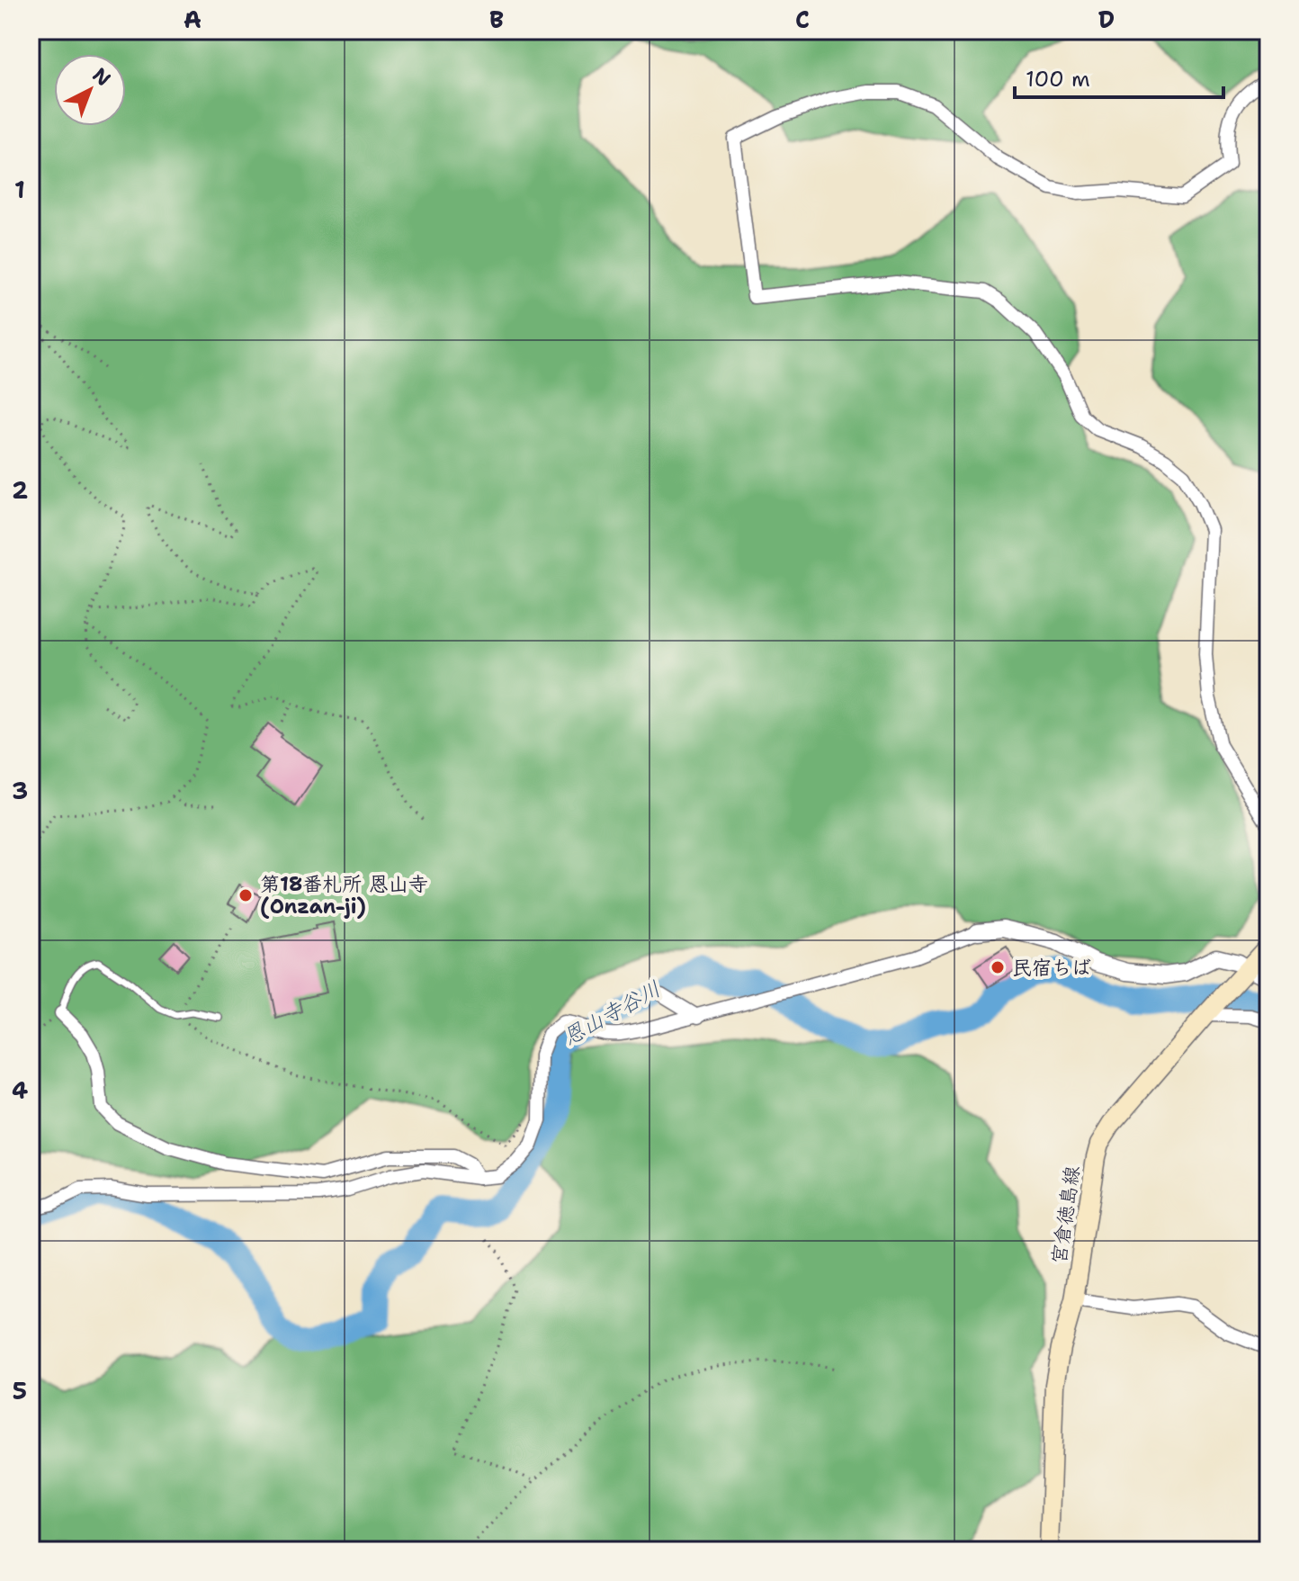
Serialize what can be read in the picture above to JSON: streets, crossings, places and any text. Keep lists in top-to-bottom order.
{
  "streets": {
    "main road": ["宮倉徳島線"]
  },
  "water": ["恩山寺谷川"],
  "places": ["第18番札所 恩山寺 (Onzan-ji)", "民宿ちば"],
  "scale_bar": "100 m",
  "north": "top right",
  "grid": {
    "columns": [
      "A",
      "B",
      "C",
      "D"
    ],
    "rows": [
      "1",
      "2",
      "3",
      "4",
      "5"
    ]
  }
}
